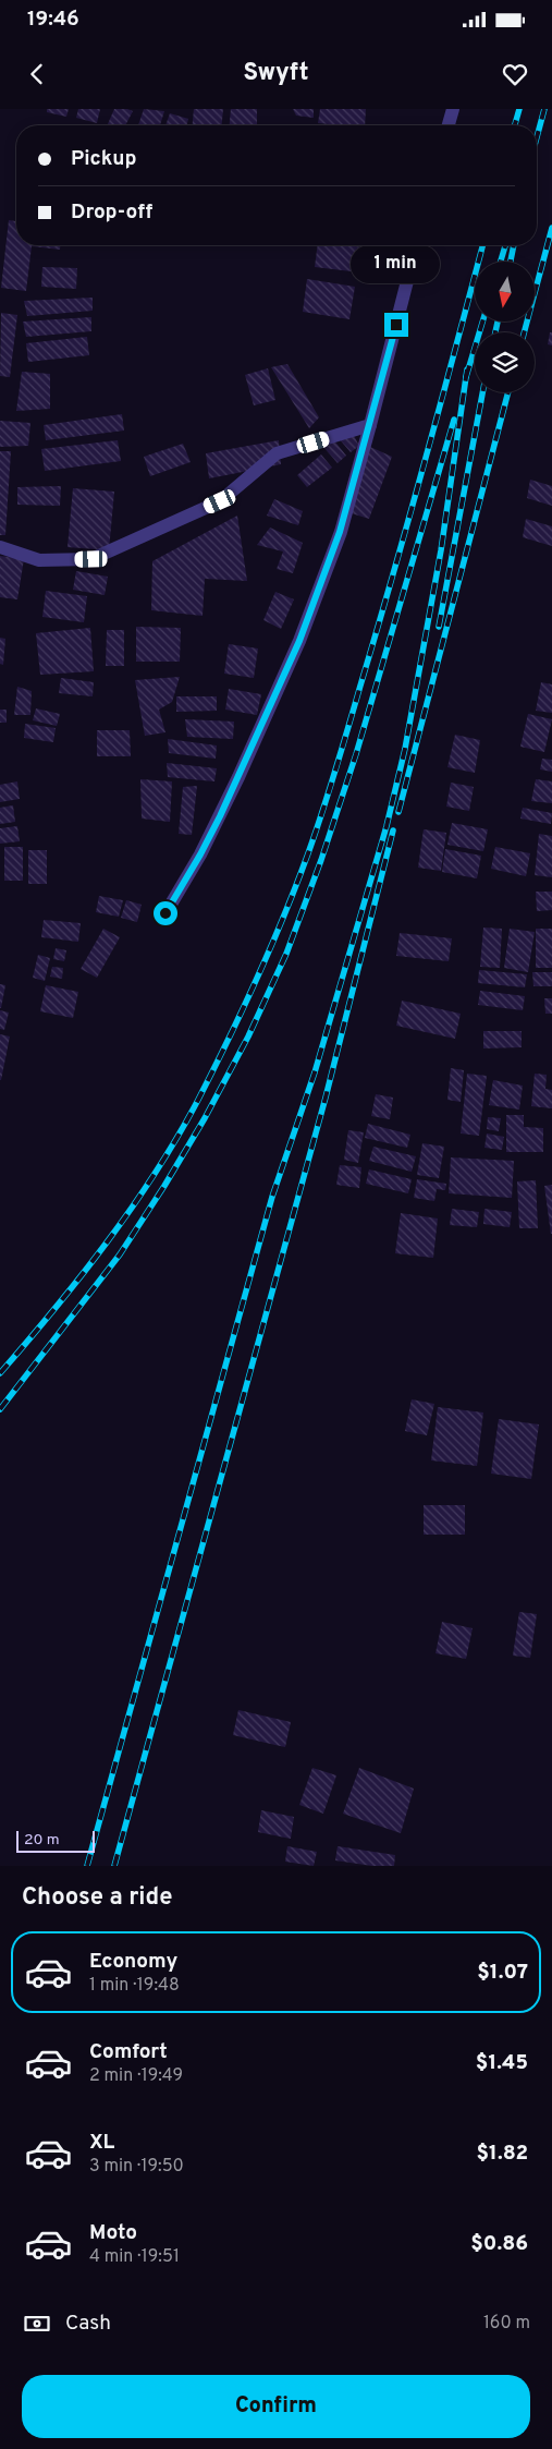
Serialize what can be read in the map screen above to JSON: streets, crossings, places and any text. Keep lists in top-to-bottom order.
{
  "scale_bar": "20 m",
  "north": "bottom",
  "page": {
    "status": "19:46",
    "header": "Swyft",
    "banner": ["Pickup", "Drop-off"],
    "bubble": "1 min",
    "scale": "20 m",
    "heading": "Choose a ride",
    "list": [
      {
        "name": "Economy",
        "note": "1 min · 19:48",
        "value": "$1.07"
      },
      {
        "name": "Comfort",
        "note": "2 min · 19:49",
        "value": "$1.45"
      },
      {
        "name": "XL",
        "note": "3 min · 19:50",
        "value": "$1.82"
      },
      {
        "name": "Moto",
        "note": "4 min · 19:51",
        "value": "$0.86"
      }
    ],
    "pay": ["Cash", "160 m"],
    "buttons": "Confirm"
  }
}
